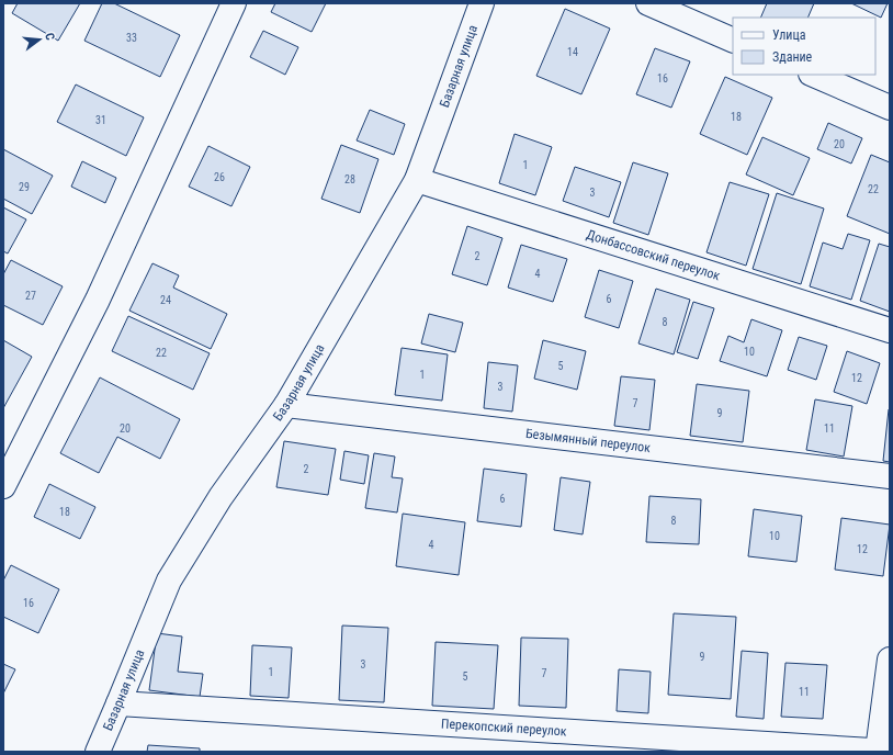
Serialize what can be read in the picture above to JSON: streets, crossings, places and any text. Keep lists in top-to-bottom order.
{
  "streets": {
    "street": [
      "Базарная улица",
      "Донбассовский переулок",
      "Безымянный переулок",
      "Перекопский переулок"
    ]
  },
  "crossings": [
    ["Базарная улица", "Донбассовский переулок"],
    ["Базарная улица", "Безымянный переулок"],
    ["Базарная улица", "Перекопский переулок"]
  ],
  "house_numbers": [
    "33",
    "14",
    "16",
    "18",
    "31",
    "20",
    "1",
    "26",
    "28",
    "29",
    "22",
    "3",
    "2",
    "4",
    "27",
    "6",
    "24",
    "8",
    "10",
    "22",
    "5",
    "1",
    "12",
    "3",
    "7",
    "9",
    "20",
    "11",
    "2",
    "6",
    "18",
    "8",
    "10",
    "4",
    "12",
    "16",
    "9",
    "3",
    "1",
    "7",
    "5",
    "11"
  ],
  "legend": ["Улица", "Здание"],
  "north": "right"
}
